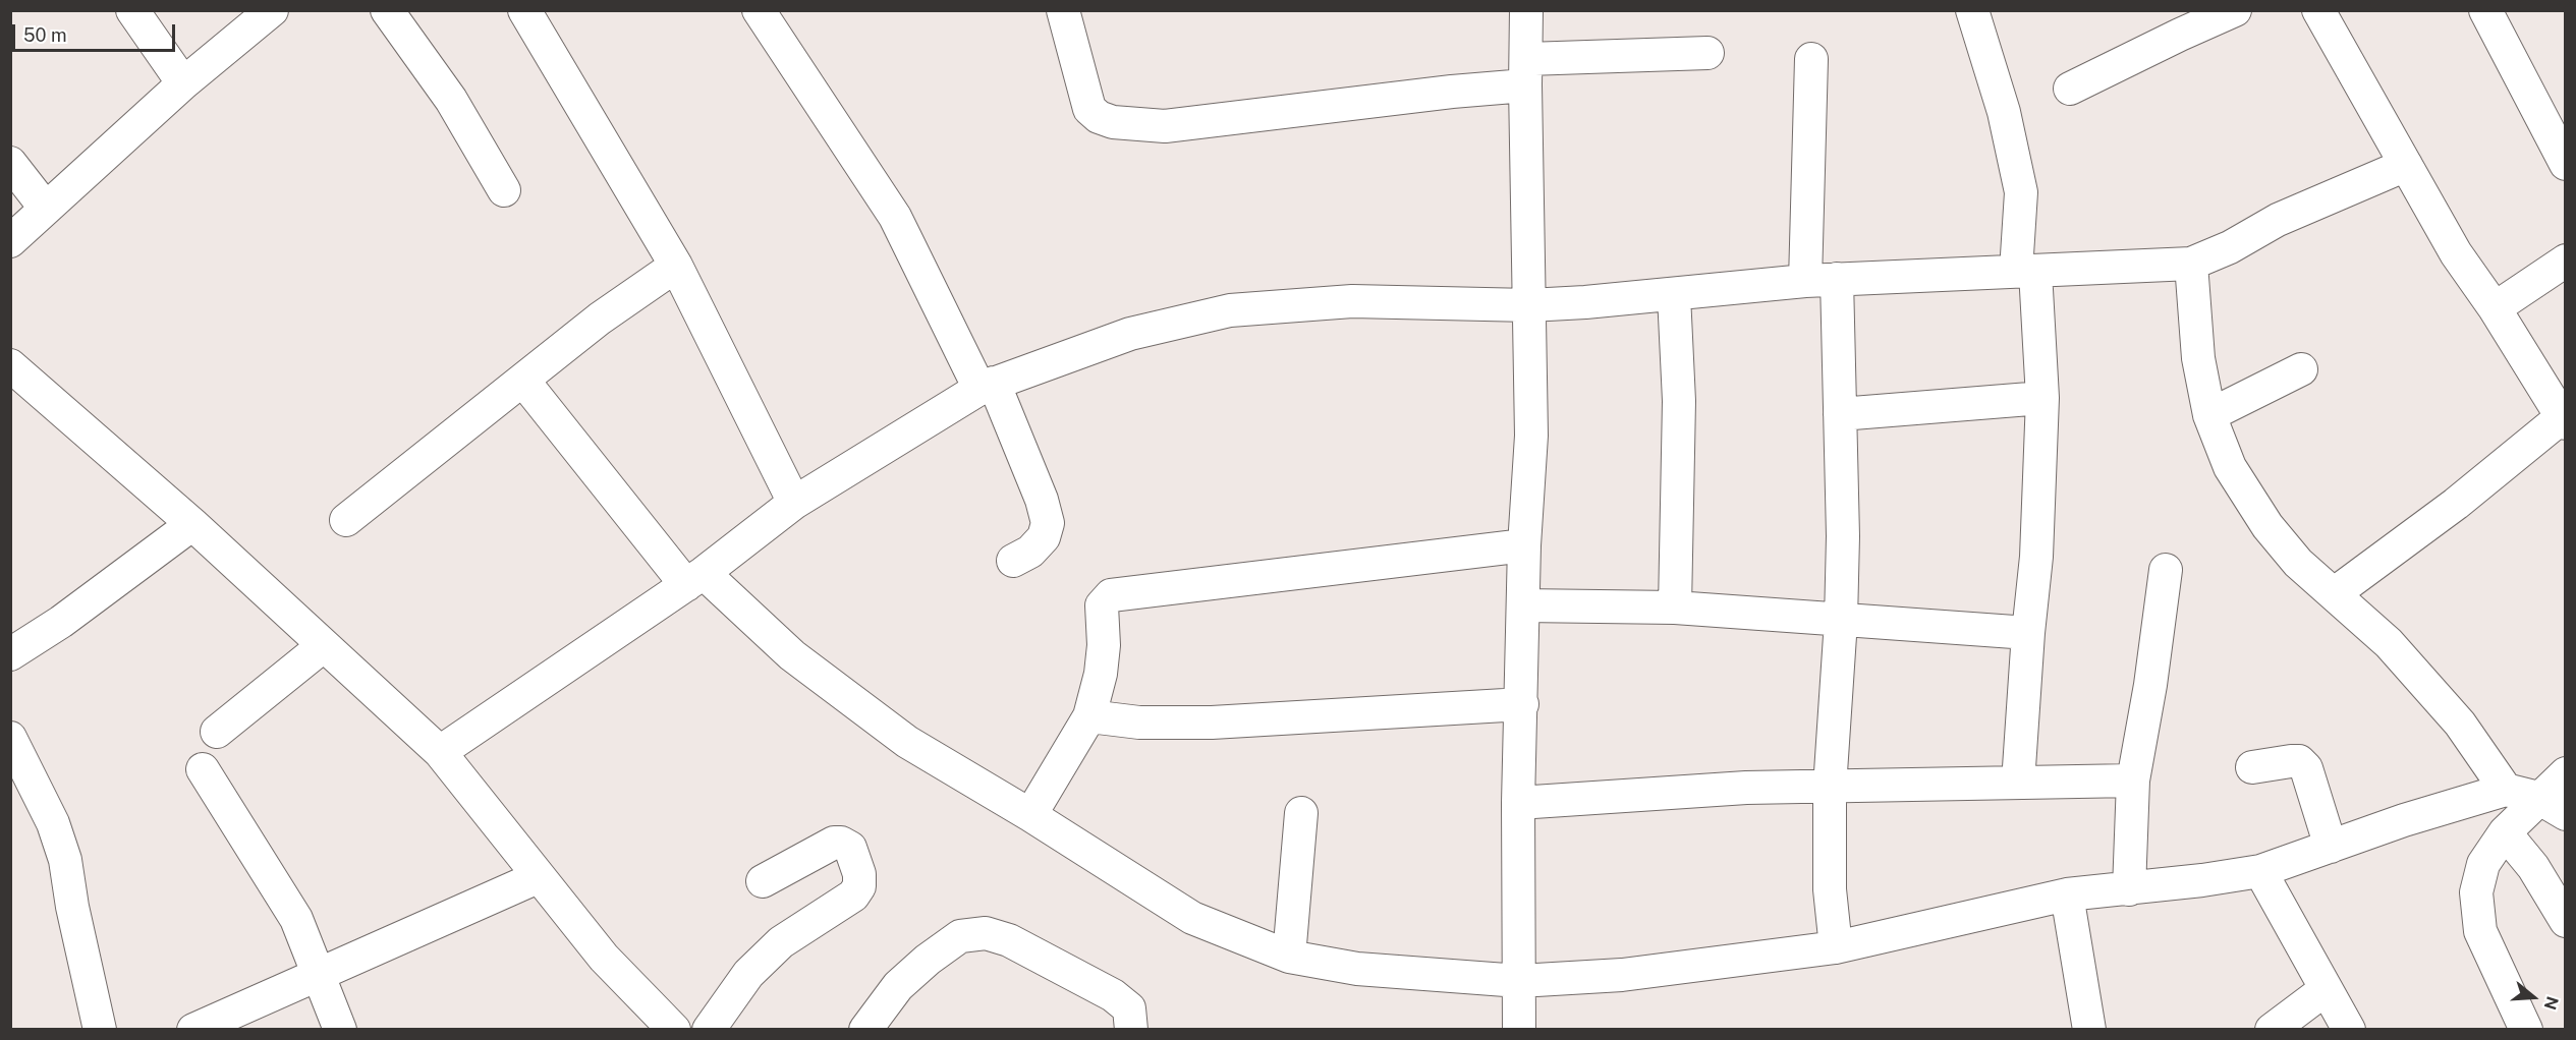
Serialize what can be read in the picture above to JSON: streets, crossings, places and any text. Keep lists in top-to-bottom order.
{
  "scale_bar": "50 m",
  "north": "right"
}
